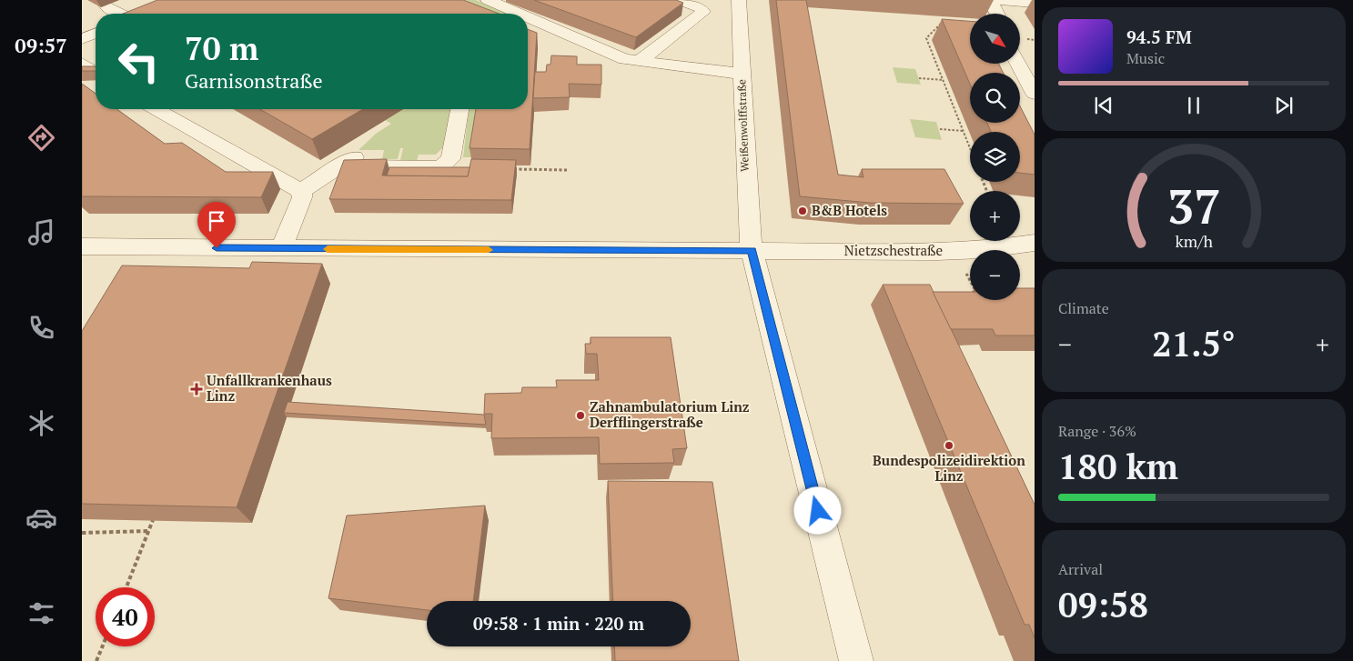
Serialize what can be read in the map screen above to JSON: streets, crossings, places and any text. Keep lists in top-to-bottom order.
{
  "streets": {
    "street": ["Weißenwolffstraße", "Nietzschestraße"]
  },
  "crossings": [
    ["Weißenwolffstraße", "Nietzschestraße"]
  ],
  "places": {
    "other": ["B&B Hotels", "Zahnambulatorium Linz Derfflingerstraße", "Bundespolizeidirektion Linz"],
    "health": ["Unfallkrankenhaus Linz"]
  },
  "north": "bottom right",
  "page": {
    "tabs": "09:57",
    "map_buttons": ["+", "−"],
    "turn": ["70 m", "Garnisonstraße"],
    "song": ["94.5 FM", "Music"],
    "tile": [
      "Climate",
      ["Range · 36%", "180 km"],
      ["Arrival", "09:58"]
    ],
    "heat": ["−", "21.5°", "+"],
    "limit": "40",
    "trip": "09:58 · 1 min · 220 m",
    "gauge": ["37", "km/h"]
  }
}
